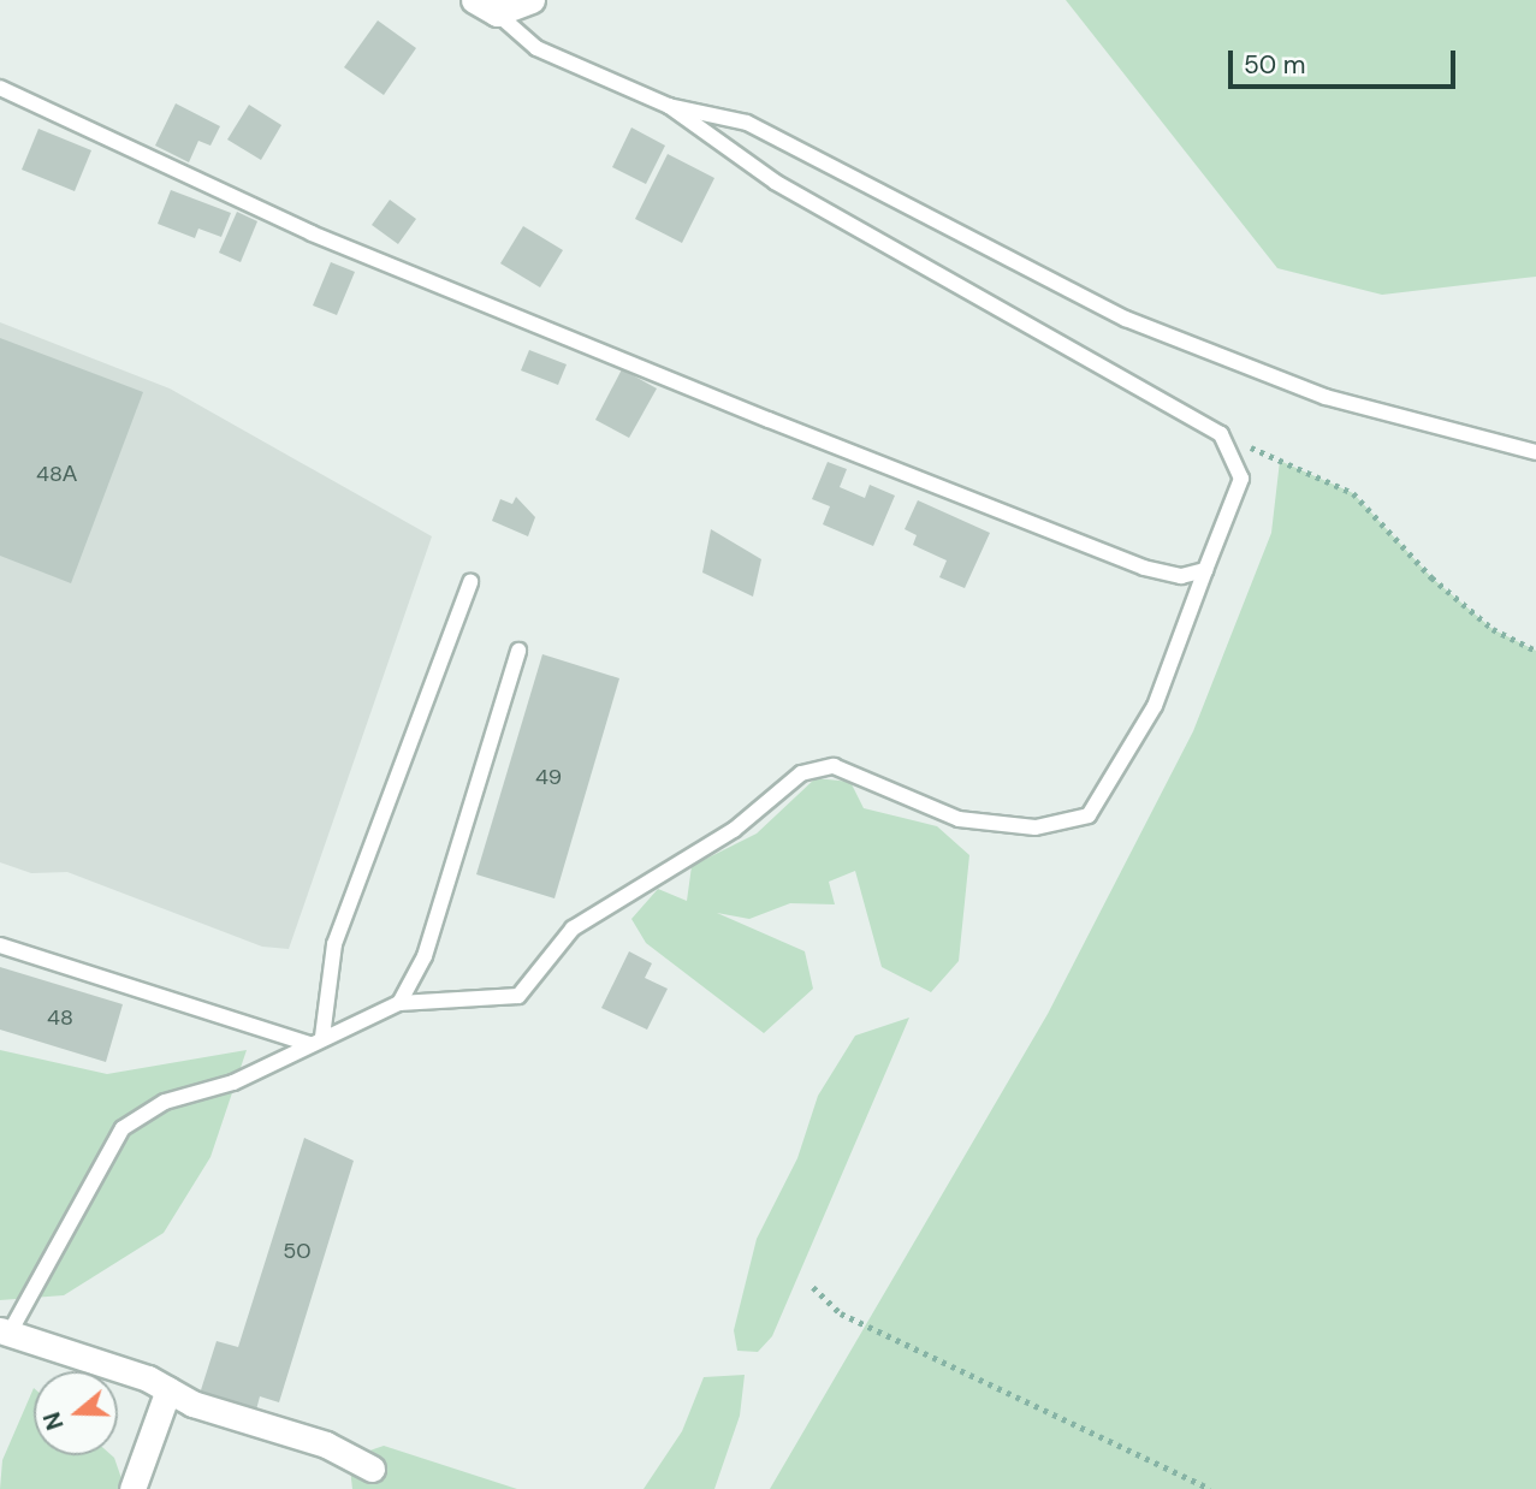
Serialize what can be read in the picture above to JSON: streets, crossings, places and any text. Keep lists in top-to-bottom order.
{
  "house_numbers": [
    "48А",
    "49",
    "48",
    "50"
  ],
  "scale_bar": "50 m",
  "north": "left"
}
